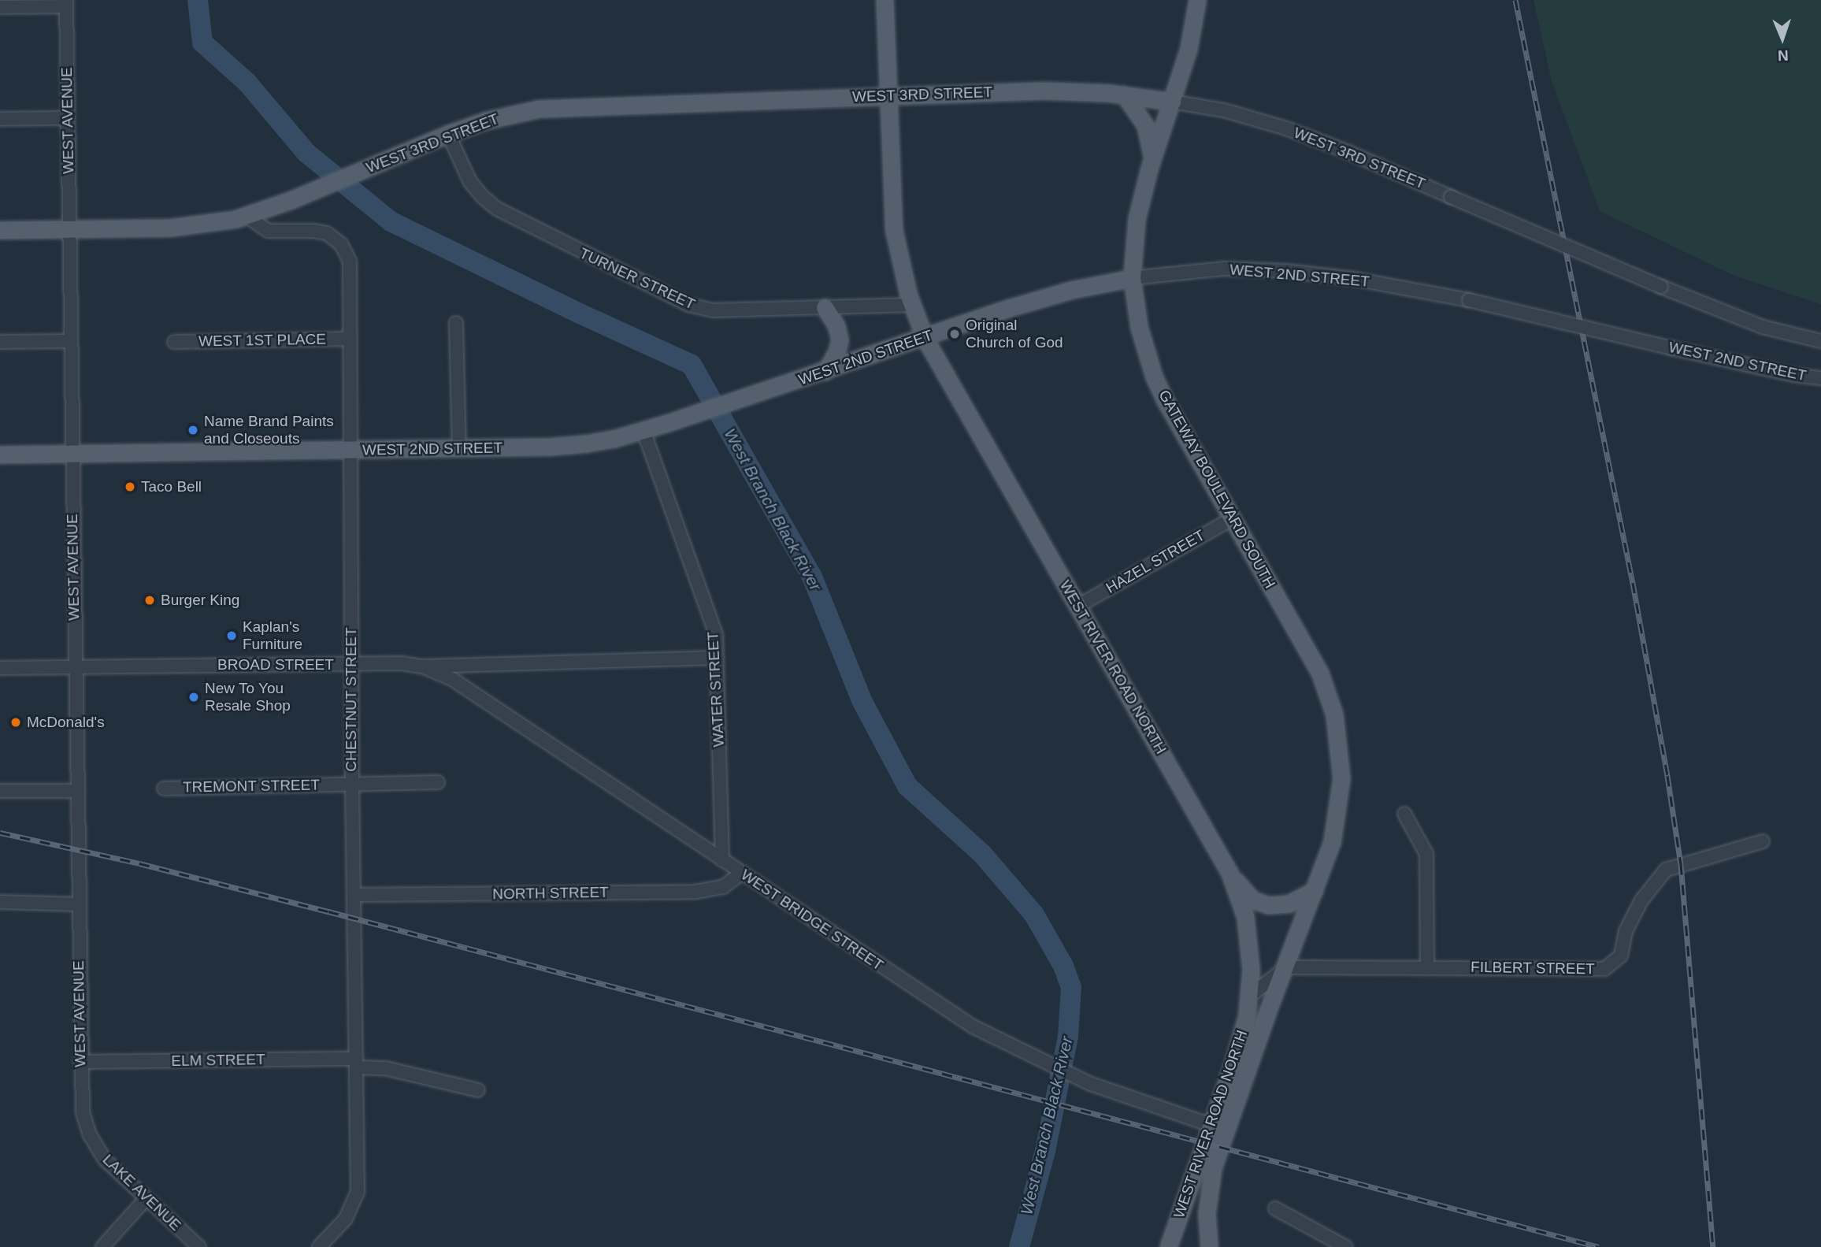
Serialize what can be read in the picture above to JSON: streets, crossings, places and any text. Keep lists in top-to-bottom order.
{
  "streets": {
    "main road": [
      "WEST 3RD STREET",
      "WEST 2ND STREET",
      "GATEWAY BOULEVARD SOUTH",
      "WEST RIVER ROAD NORTH"
    ],
    "street": [
      "WEST AVENUE",
      "TURNER STREET",
      "WEST 1ST PLACE",
      "HAZEL STREET",
      "BROAD STREET",
      "WATER STREET",
      "CHESTNUT STREET",
      "TREMONT STREET",
      "NORTH STREET",
      "WEST BRIDGE STREET",
      "FILBERT STREET",
      "ELM STREET",
      "LAKE AVENUE"
    ]
  },
  "crossings": [
    ["WEST 3RD STREET", "WEST AVENUE"],
    ["WEST 3RD STREET", "TURNER STREET"],
    ["WEST 3RD STREET", "GATEWAY BOULEVARD SOUTH"],
    ["WEST 3RD STREET", "WEST RIVER ROAD NORTH"],
    ["WEST 3RD STREET", "CHESTNUT STREET"],
    ["WEST AVENUE", "WEST 2ND STREET"],
    ["WEST AVENUE", "BROAD STREET"],
    ["WEST AVENUE", "ELM STREET"],
    ["WEST AVENUE", "LAKE AVENUE"],
    ["WEST 2ND STREET", "GATEWAY BOULEVARD SOUTH"],
    ["WEST 2ND STREET", "WEST RIVER ROAD NORTH"],
    ["WEST 2ND STREET", "WATER STREET"],
    ["WEST 2ND STREET", "CHESTNUT STREET"],
    ["TURNER STREET", "WEST RIVER ROAD NORTH"],
    ["WEST 1ST PLACE", "CHESTNUT STREET"],
    ["GATEWAY BOULEVARD SOUTH", "HAZEL STREET"],
    ["GATEWAY BOULEVARD SOUTH", "WEST RIVER ROAD NORTH"],
    ["GATEWAY BOULEVARD SOUTH", "WEST BRIDGE STREET"],
    ["GATEWAY BOULEVARD SOUTH", "FILBERT STREET"],
    ["HAZEL STREET", "WEST RIVER ROAD NORTH"],
    ["BROAD STREET", "WATER STREET"],
    ["BROAD STREET", "CHESTNUT STREET"],
    ["BROAD STREET", "WEST BRIDGE STREET"],
    ["WEST RIVER ROAD NORTH", "WEST BRIDGE STREET"],
    ["WATER STREET", "WEST BRIDGE STREET"],
    ["CHESTNUT STREET", "TREMONT STREET"],
    ["CHESTNUT STREET", "NORTH STREET"],
    ["CHESTNUT STREET", "ELM STREET"],
    ["NORTH STREET", "WEST BRIDGE STREET"]
  ],
  "water": ["West Branch Black River"],
  "places": [
    "Original Church of God",
    "Name Brand Paints and Closeouts",
    "Taco Bell",
    "Burger King",
    "Kaplan's Furniture",
    "New To You Resale Shop",
    "McDonald's"
  ],
  "north": "bottom"
}
